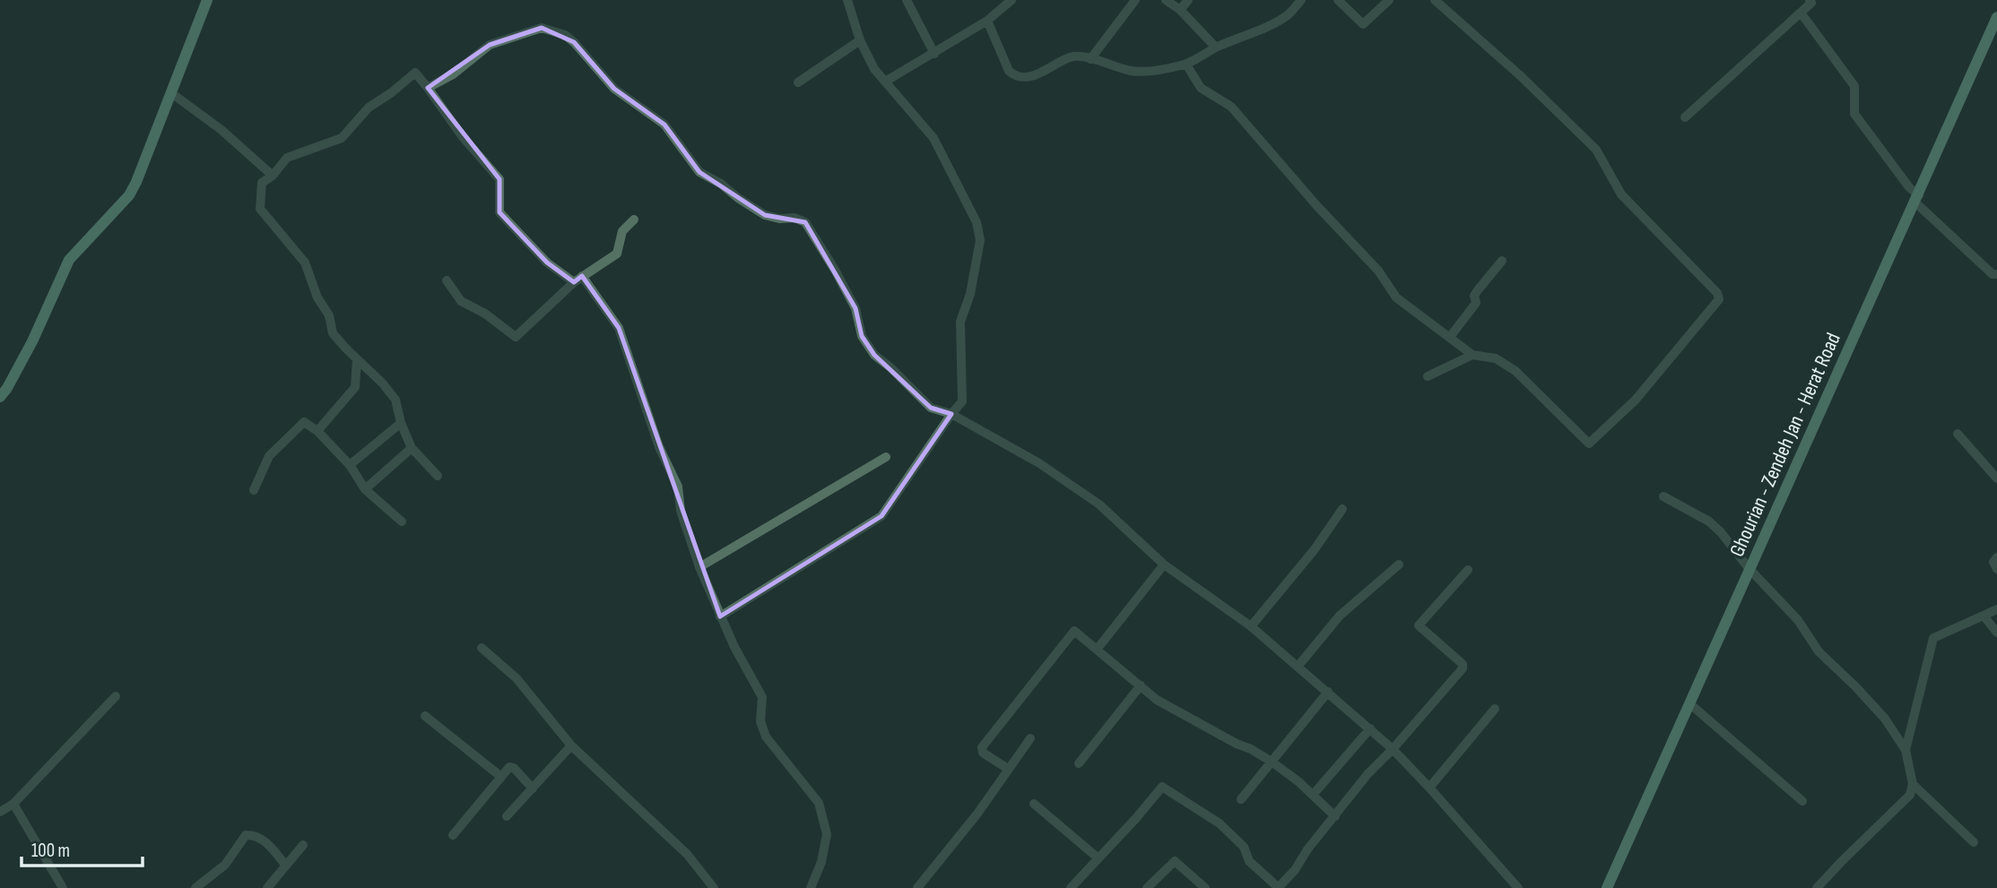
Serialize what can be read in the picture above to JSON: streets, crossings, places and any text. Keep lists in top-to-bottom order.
{
  "streets": {
    "main road": ["Ghourian - Zendeh Jan - Herat Road"]
  },
  "scale_bar": "100 m"
}
